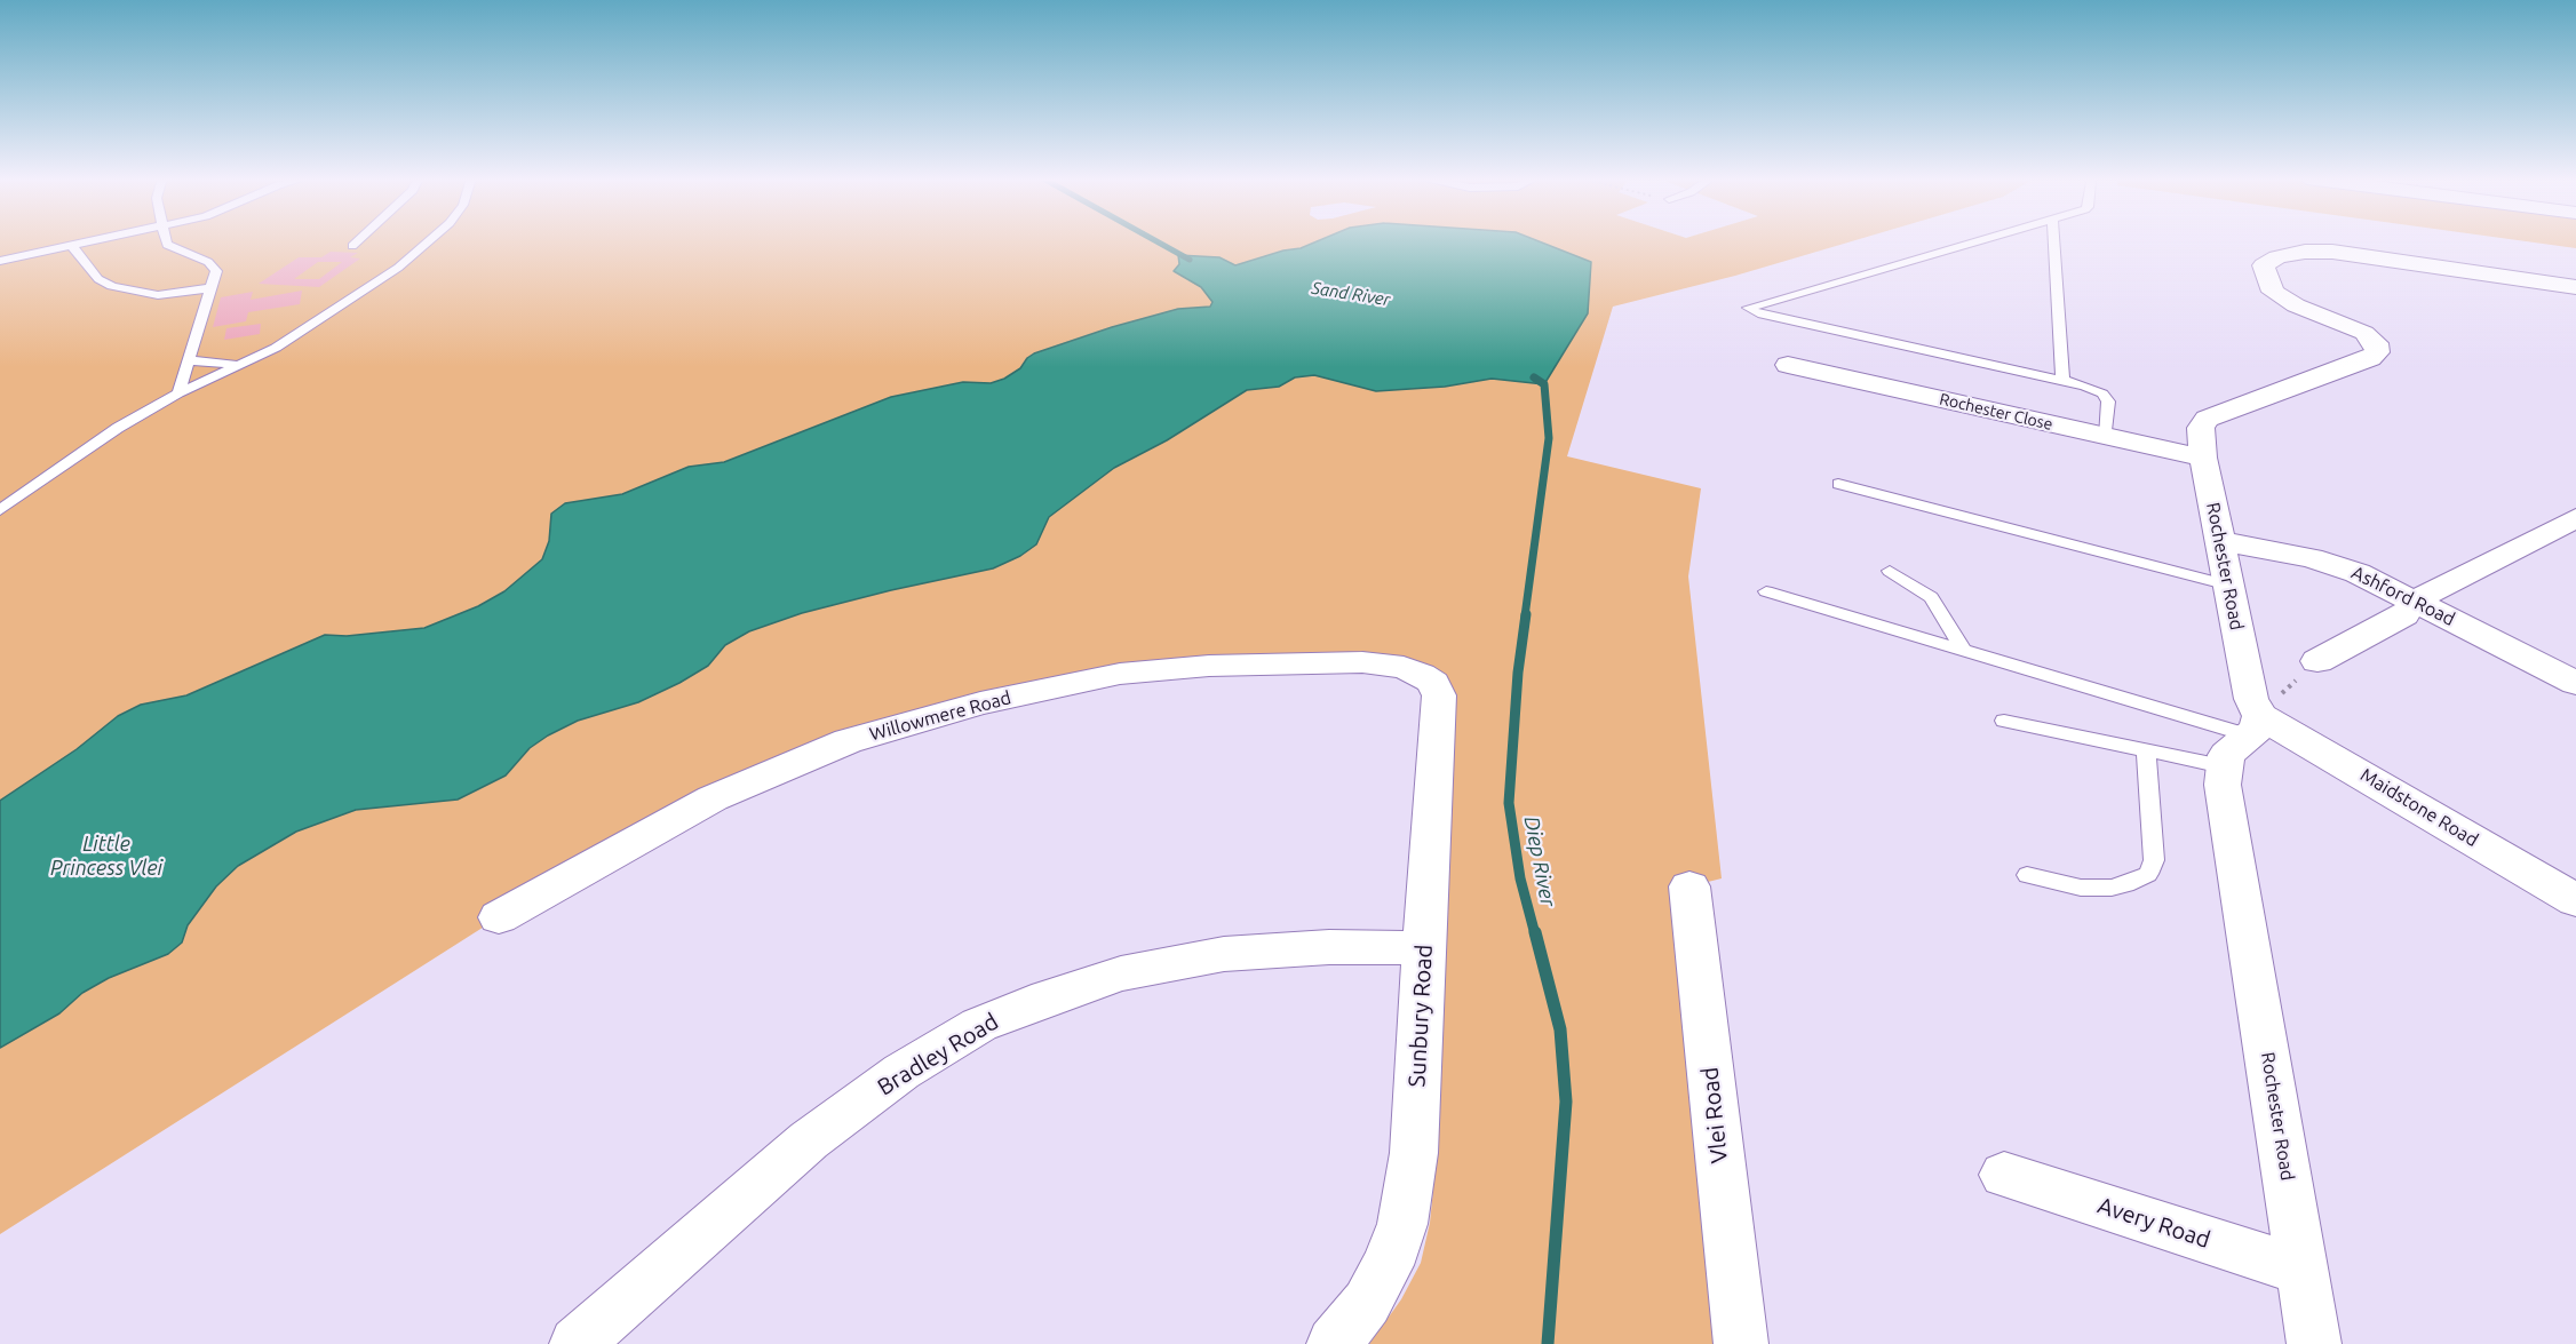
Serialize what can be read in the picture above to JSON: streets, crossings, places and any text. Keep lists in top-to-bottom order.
{
  "streets": {
    "street": [
      "Rochester Close",
      "Rochester Road",
      "Ashford Road",
      "Willowmere Road",
      "Maidstone Road",
      "Sunbury Road",
      "Bradley Road",
      "Vlei Road",
      "Avery Road"
    ]
  },
  "crossings": [
    ["Rochester Close", "Rochester Road"],
    ["Rochester Road", "Ashford Road"],
    ["Rochester Road", "Maidstone Road"],
    ["Rochester Road", "Avery Road"],
    ["Willowmere Road", "Sunbury Road"],
    ["Sunbury Road", "Bradley Road"]
  ],
  "water": ["Sand River", "Little Princess Vlei", "Diep River"]
}
